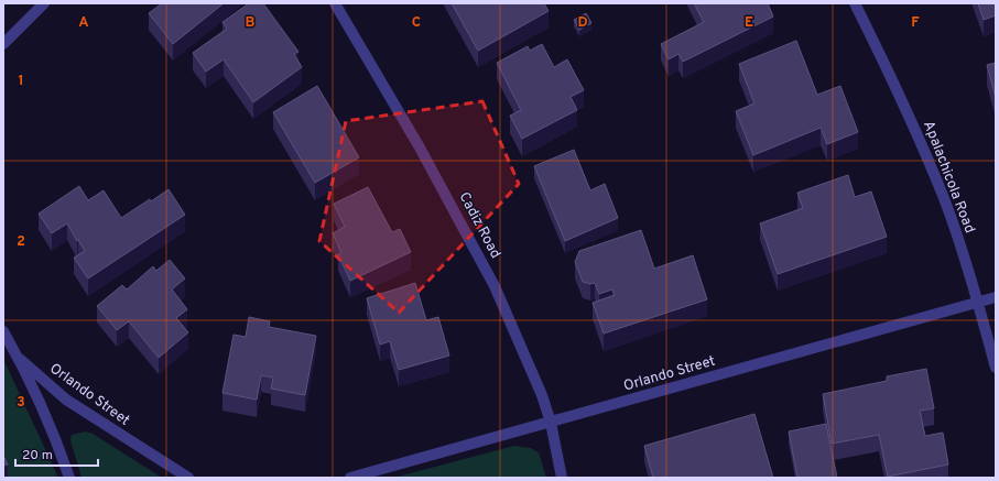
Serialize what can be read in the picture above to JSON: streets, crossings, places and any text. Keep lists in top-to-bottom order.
{
  "streets": {
    "street": ["Apalachicola Road", "Cadiz Road", "Orlando Street"]
  },
  "crossings": [
    ["Apalachicola Road", "Orlando Street"],
    ["Cadiz Road", "Orlando Street"]
  ],
  "scale_bar": "20 m",
  "grid": {
    "columns": [
      "A",
      "B",
      "C",
      "D",
      "E",
      "F"
    ],
    "rows": ["1", "2", "3"]
  }
}
